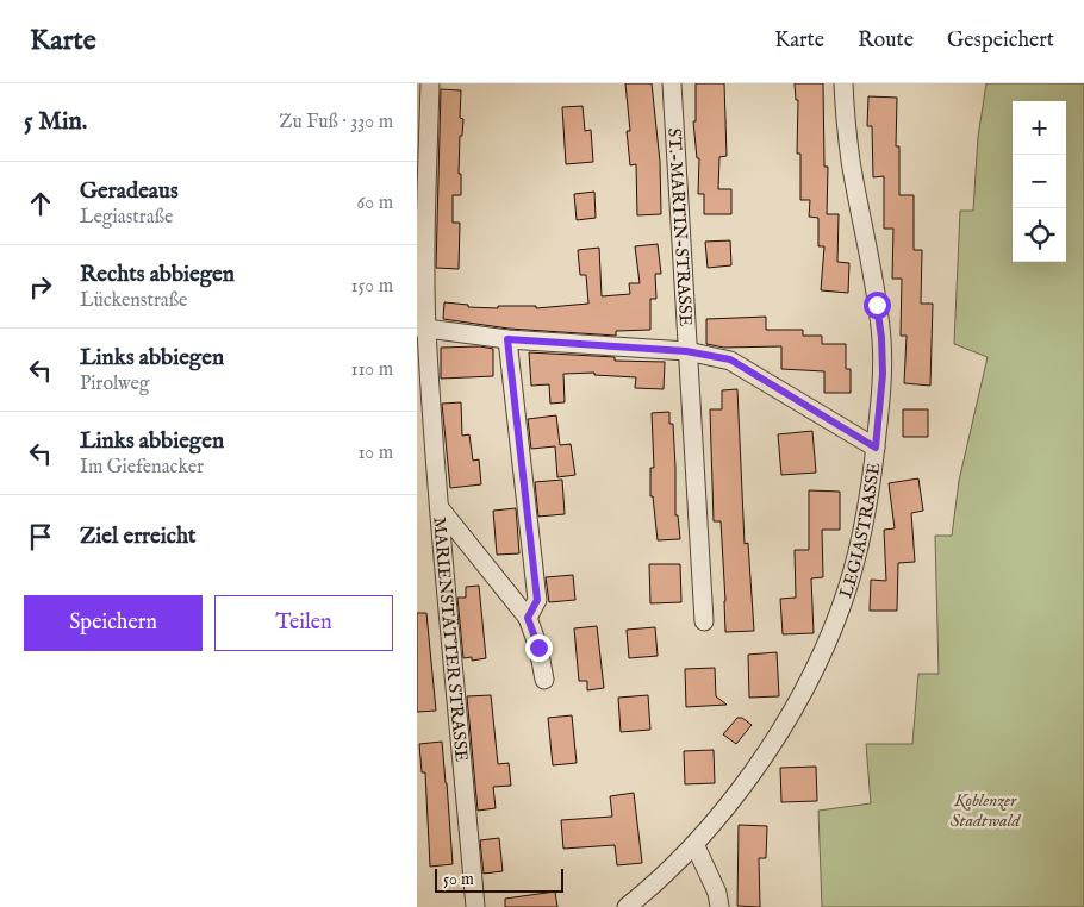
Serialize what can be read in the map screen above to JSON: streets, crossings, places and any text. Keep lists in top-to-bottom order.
{
  "streets": {
    "street": ["ST.-MARTIN-STRASSE", "LEGIASTRASSE", "MARIENSTÄTTER STRASSE"]
  },
  "parks": ["Koblenzer Stadtwald"],
  "scale_bar": "50 m",
  "page": {
    "header": "Karte",
    "nav": ["Karte", "Route", "Gespeichert"],
    "heading": ["5 Min.", "Zu Fuß · 330 m"],
    "map_buttons": ["+", "−"],
    "list": [
      ["Geradeaus", "Legiastraße", "60 m"],
      ["Rechts abbiegen", "Lückenstraße", "150 m"],
      ["Links abbiegen", "Pirolweg", "110 m"],
      ["Links abbiegen", "Im Giefenacker", "10 m"],
      "Ziel erreicht"
    ],
    "buttons": ["Speichern", "Teilen"],
    "scale": "50 m"
  }
}
